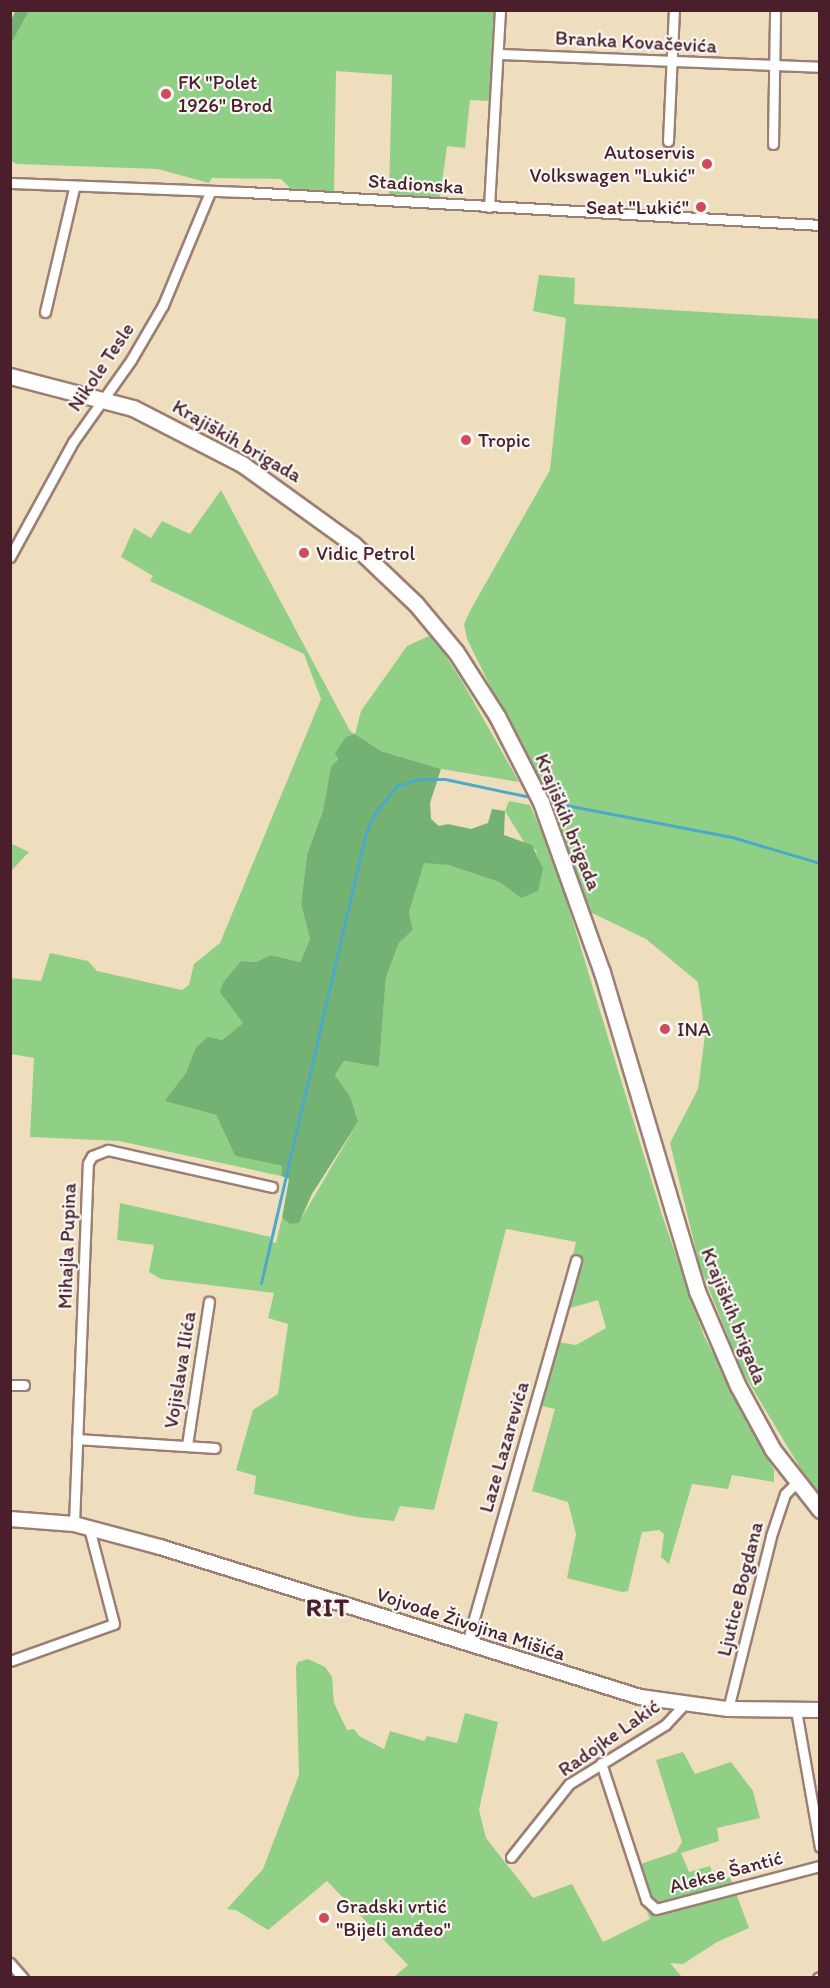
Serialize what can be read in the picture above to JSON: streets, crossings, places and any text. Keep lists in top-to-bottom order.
{
  "streets": {
    "main road": ["Krajiških brigada"],
    "street": [
      "Branka Kovačevića",
      "Stadionska",
      "Nikole Tesle",
      "Mihajla Pupina",
      "Vojislava Ilića",
      "Laze Lazarevića",
      "Ljutice Bogdana",
      "Vojvode Živojina Mišića",
      "Radojke Lakić",
      "Alekse Šantić"
    ]
  },
  "crossings": [
    ["Stadionska", "Nikole Tesle"],
    ["Nikole Tesle", "Krajiških brigada"],
    ["Krajiških brigada", "Ljutice Bogdana"],
    ["Mihajla Pupina", "Vojvode Živojina Mišića"],
    ["Laze Lazarevića", "Vojvode Živojina Mišića"],
    ["Ljutice Bogdana", "Vojvode Živojina Mišića"],
    ["Vojvode Živojina Mišića", "Radojke Lakić"],
    ["Radojke Lakić", "Alekse Šantić"]
  ],
  "districts": ["RIT"],
  "places": [
    "FK \"Polet 1926\" Brod",
    "Autoservis Volkswagen \"Lukić\"",
    "Seat \"Lukić\"",
    "Tropic",
    "Vidic Petrol",
    "INA",
    "Gradski vrtić \"Bijeli anđeo\""
  ]
}
